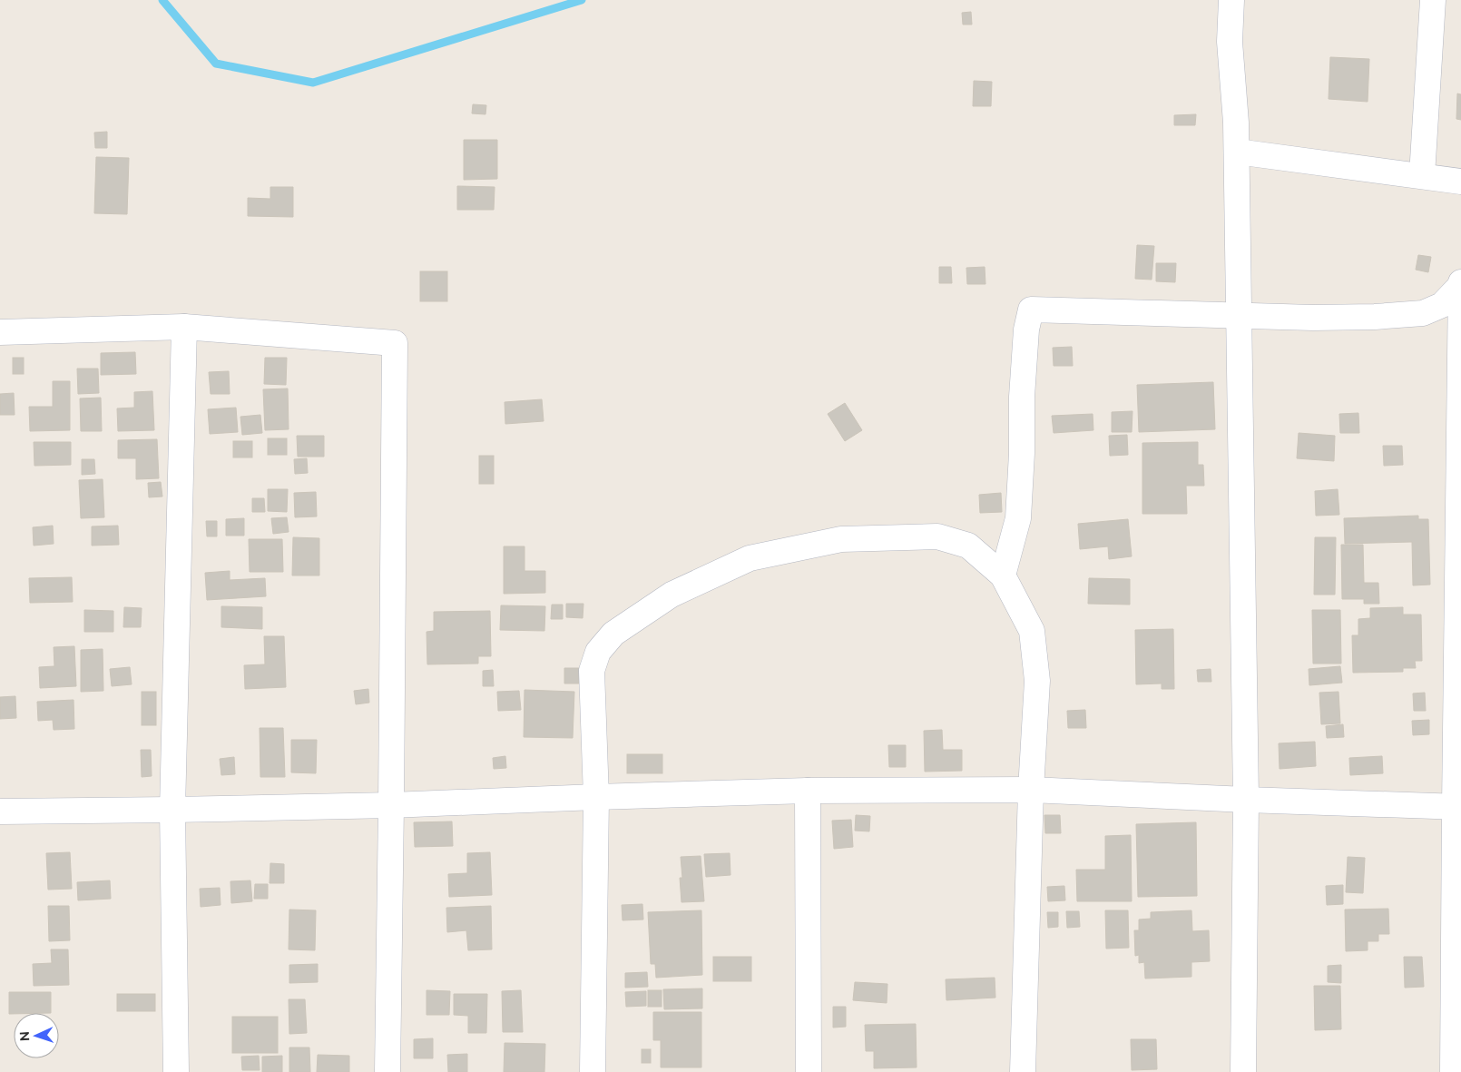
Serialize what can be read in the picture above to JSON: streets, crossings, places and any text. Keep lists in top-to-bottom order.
{
  "north": "left"
}
